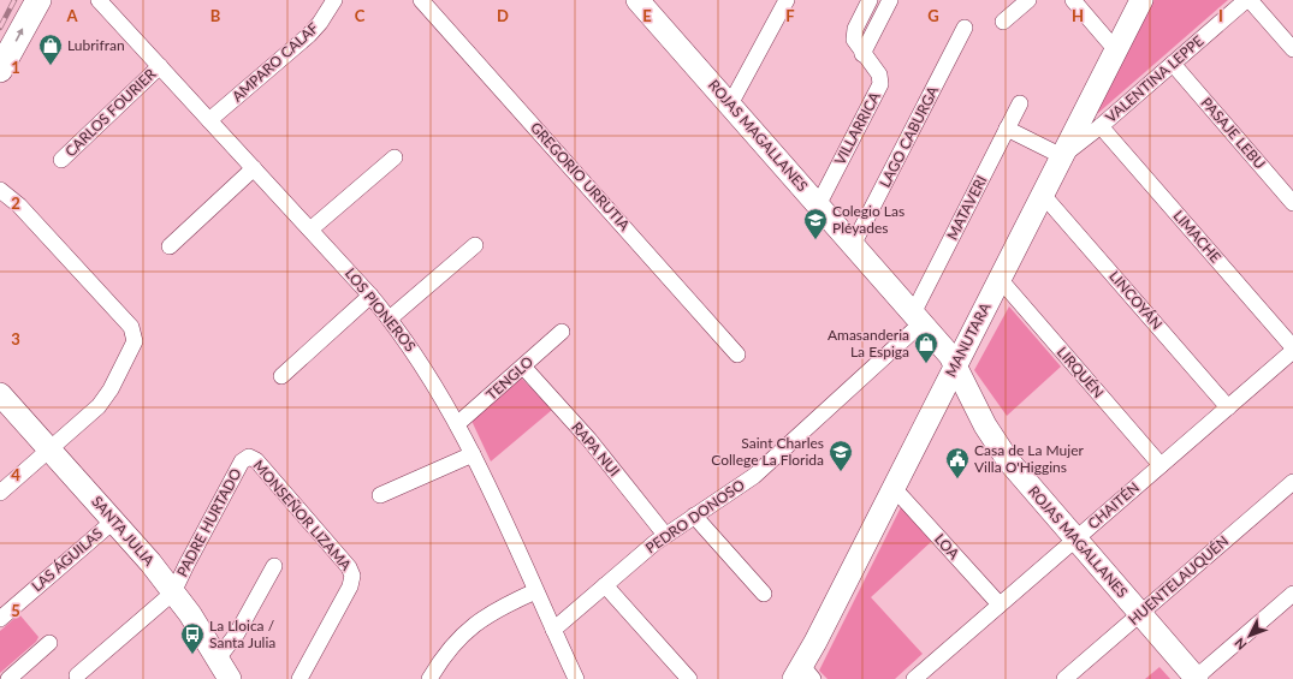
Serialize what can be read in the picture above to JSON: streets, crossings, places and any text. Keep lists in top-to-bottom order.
{
  "streets": {
    "main road": ["ROJAS MAGALLANES", "MANUTARA", "SANTA JULIA"],
    "street": [
      "AMPARO CALAF",
      "VALENTINA LEPPE",
      "CARLOS FOURIER",
      "VILLARRICA",
      "PASAJE LEBU",
      "LAGO CABURGA",
      "GREGORIO URRUTIA",
      "MATAVERI",
      "LIMACHE",
      "LINCOYÁN",
      "LOS PIONEROS",
      "LIRQUÉN",
      "TENGLO",
      "RAPA NUI",
      "CHAITÉN",
      "MONSEÑOR LIZAMA",
      "PEDRO DONOSO",
      "PADRE HURTADO",
      "LOA",
      "LAS ÁGUILAS",
      "HUENTELAUQUÉN"
    ]
  },
  "crossings": [
    ["AMPARO CALAF", "LOS PIONEROS"],
    ["VALENTINA LEPPE", "PASAJE LEBU"],
    ["VALENTINA LEPPE", "LIMACHE"],
    ["VALENTINA LEPPE", "MANUTARA"],
    ["CARLOS FOURIER", "LOS PIONEROS"],
    ["VILLARRICA", "ROJAS MAGALLANES"],
    ["ROJAS MAGALLANES", "LAGO CABURGA"],
    ["ROJAS MAGALLANES", "MATAVERI"],
    ["ROJAS MAGALLANES", "MANUTARA"],
    ["ROJAS MAGALLANES", "CHAITÉN"],
    ["ROJAS MAGALLANES", "PEDRO DONOSO"],
    ["ROJAS MAGALLANES", "HUENTELAUQUÉN"],
    ["MATAVERI", "PEDRO DONOSO"],
    ["LIMACHE", "CHAITÉN"],
    ["LINCOYÁN", "MANUTARA"],
    ["LINCOYÁN", "CHAITÉN"],
    ["LOS PIONEROS", "TENGLO"],
    ["LOS PIONEROS", "PEDRO DONOSO"],
    ["MANUTARA", "LIRQUÉN"],
    ["MANUTARA", "LOA"],
    ["LIRQUÉN", "CHAITÉN"],
    ["TENGLO", "RAPA NUI"],
    ["RAPA NUI", "PEDRO DONOSO"],
    ["CHAITÉN", "LOA"],
    ["MONSEÑOR LIZAMA", "PADRE HURTADO"],
    ["PADRE HURTADO", "SANTA JULIA"],
    ["SANTA JULIA", "LAS ÁGUILAS"]
  ],
  "places": {
    "shop": ["Lubrifran", "Amasanderia La Espiga"],
    "school or university": ["Colegio Las Pléyades", "Saint Charles College La Florida"],
    "public building": ["Casa de La Mujer Villa O'Higgins"],
    "bus stop": ["La Lloica / Santa Julia"]
  },
  "north": "bottom left",
  "grid": {
    "columns": [
      "A",
      "B",
      "C",
      "D",
      "E",
      "F",
      "G",
      "H",
      "I"
    ],
    "rows": [
      "1",
      "2",
      "3",
      "4",
      "5"
    ]
  }
}
